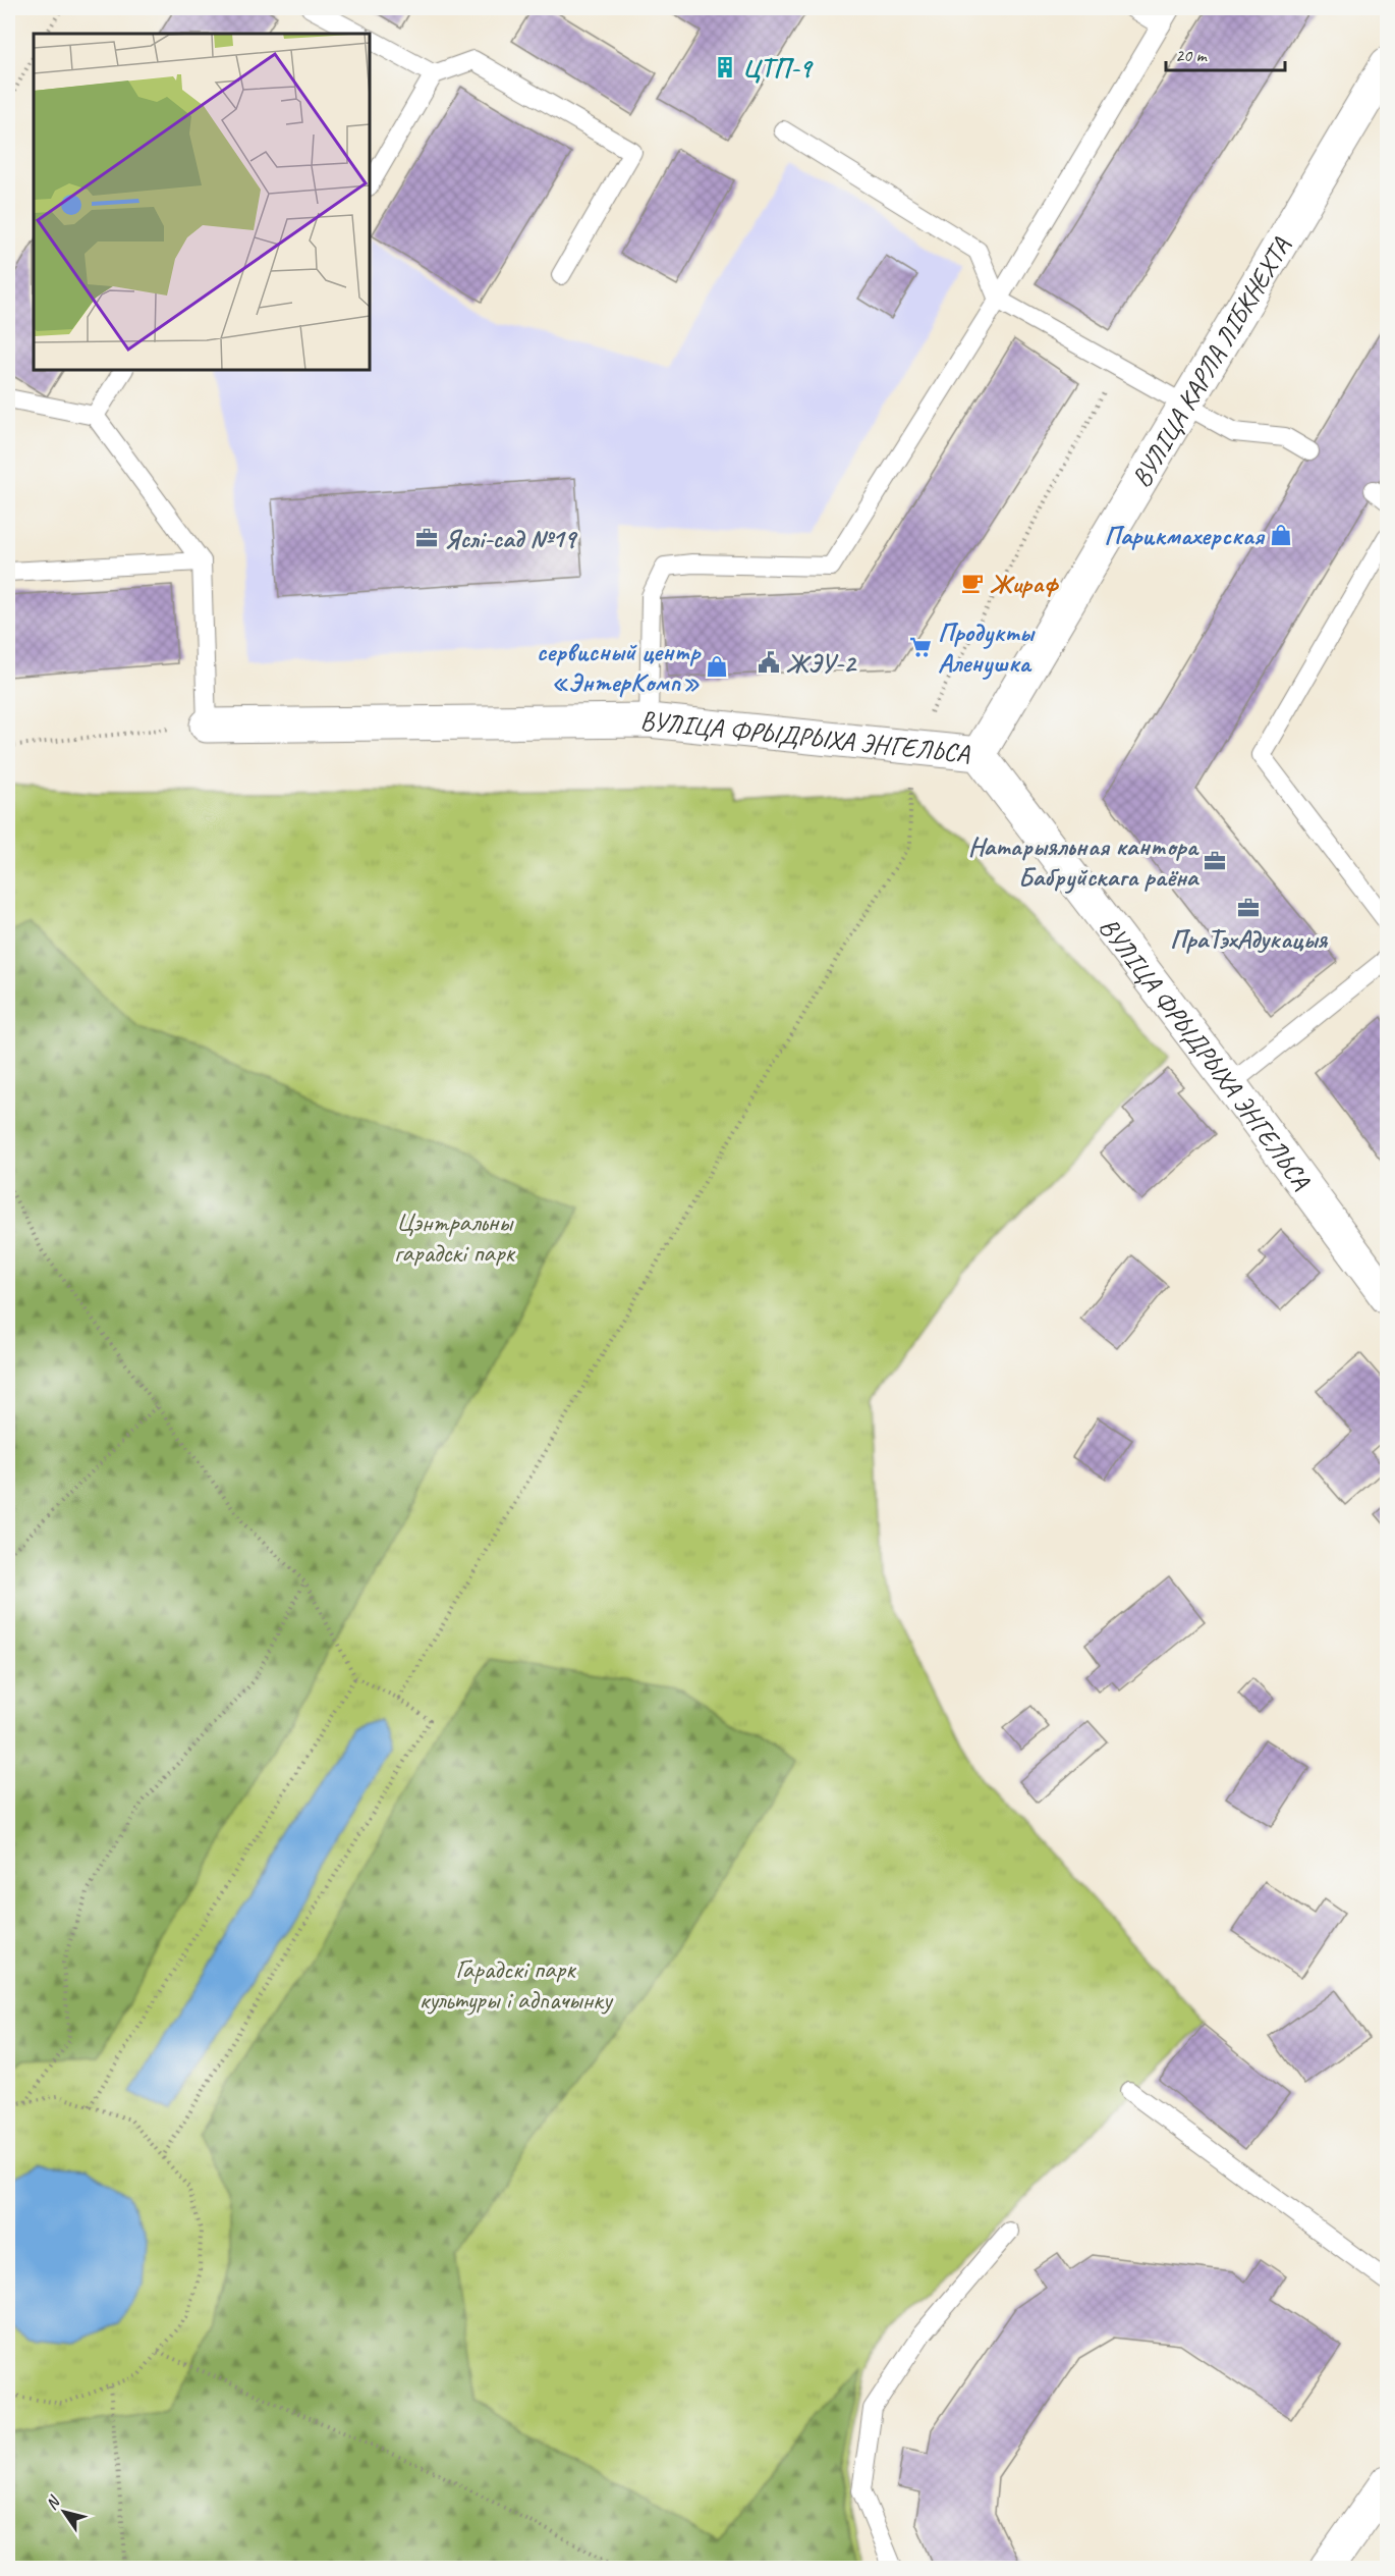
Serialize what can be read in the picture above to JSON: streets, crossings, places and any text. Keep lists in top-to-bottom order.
{
  "streets": {
    "street": ["ВУЛІЦА КАРЛА ЛІБКНЕХТА", "ВУЛІЦА ФРЫДРЫХА ЭНГЕЛЬСА"]
  },
  "crossings": [
    ["ВУЛІЦА КАРЛА ЛІБКНЕХТА", "ВУЛІЦА ФРЫДРЫХА ЭНГЕЛЬСА"]
  ],
  "parks": ["Цэнтральны гарадскі парк", "Гарадскі парк культуры і адпачынку"],
  "places": {
    "building": ["ЦТП-9"],
    "shop": ["Парикмахерская", "сервисный центр «ЭнтерКомп»"],
    "office": ["Яслі-сад №19", "Натарыяльная кантора Бабруйскага раёна", "ПраТэхАдукацыя"],
    "cafe": ["Жираф"],
    "supermarket": ["Продукты Аленушка"],
    "public building": ["ЖЭУ-2"]
  },
  "scale_bar": "20 m",
  "north": "top left"
}
